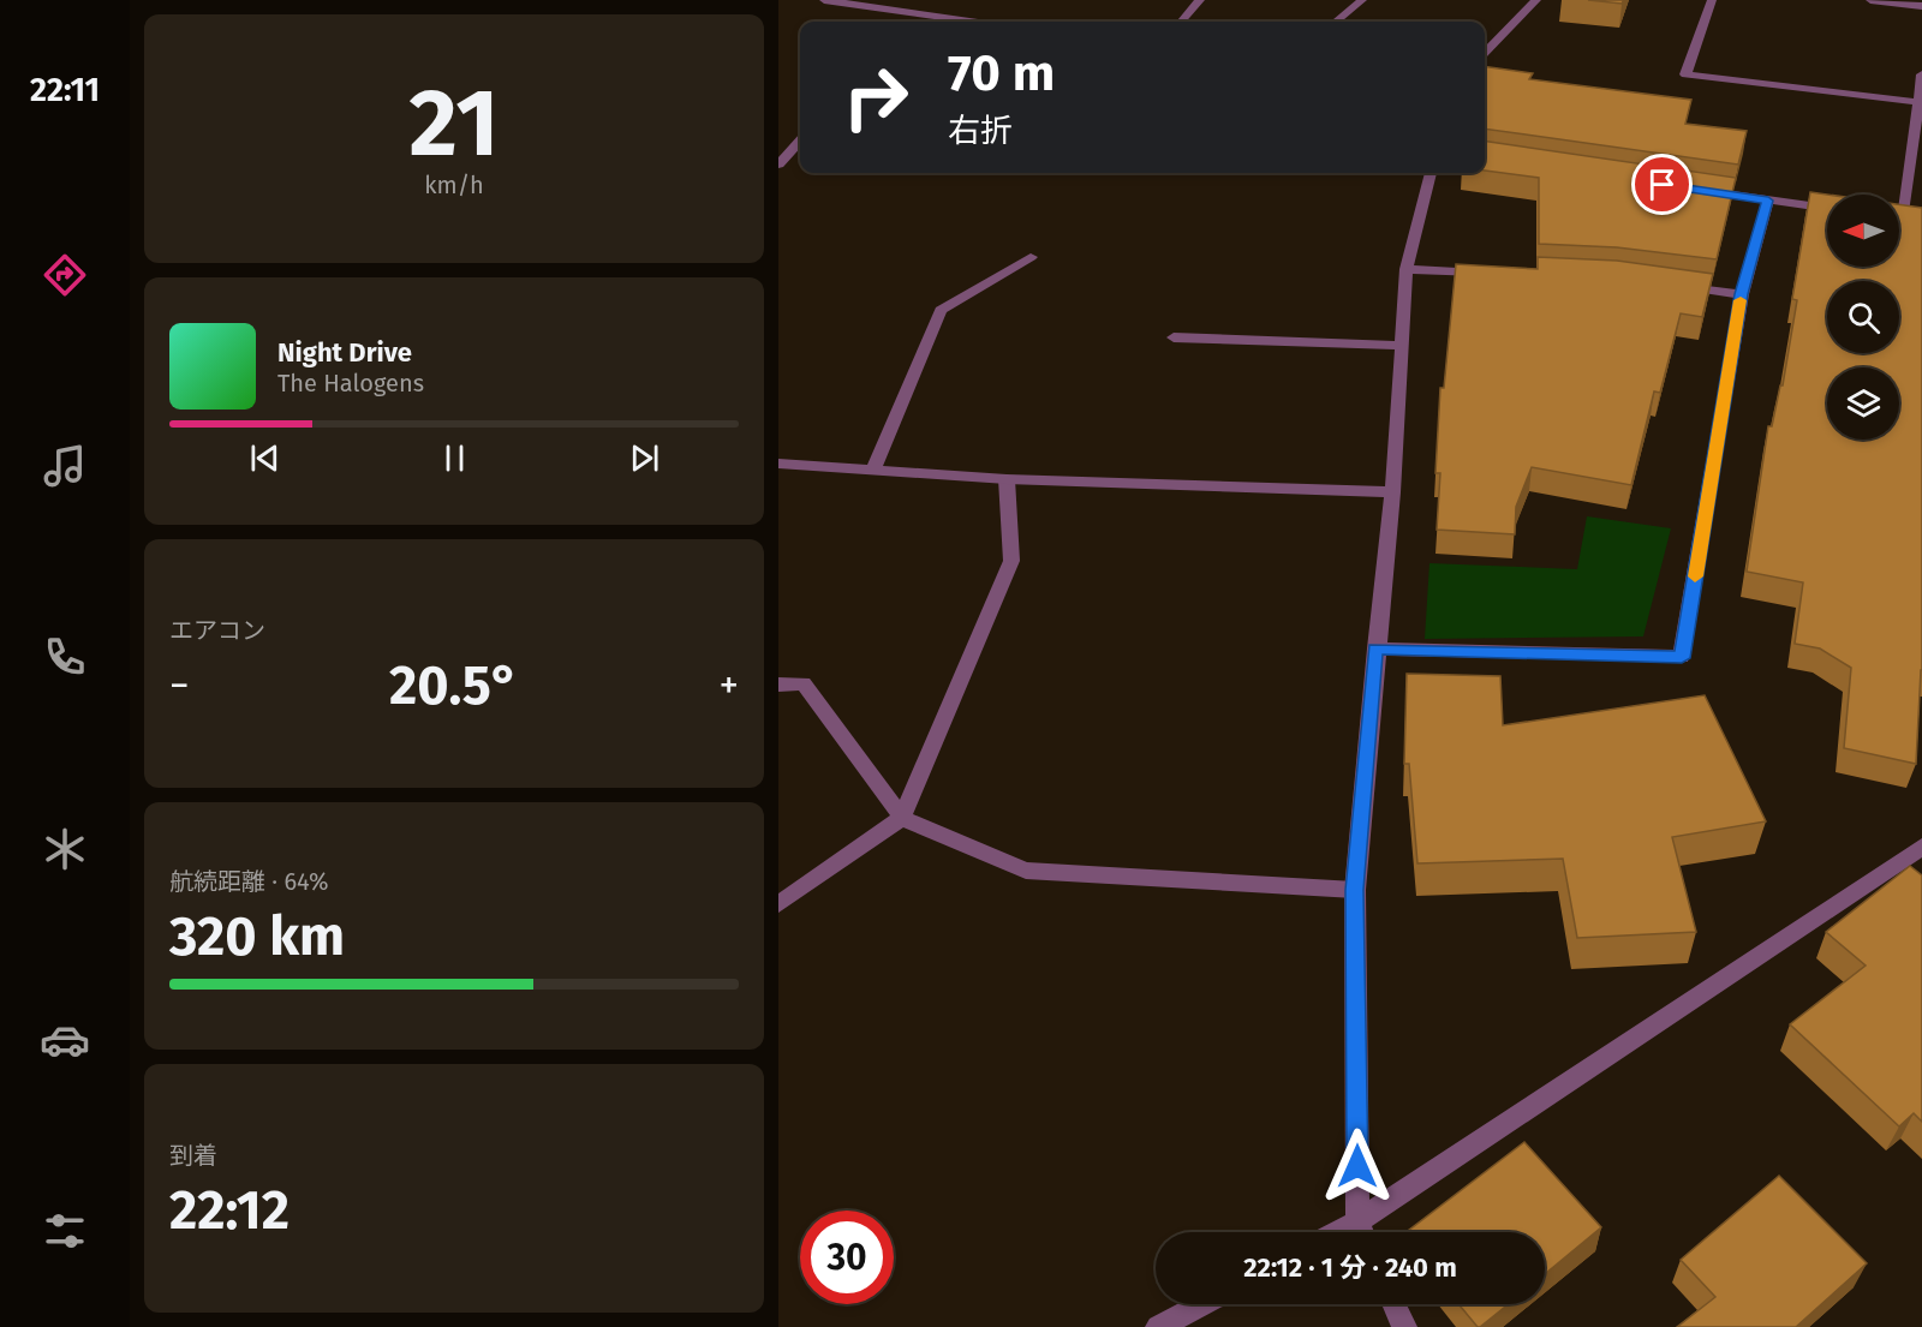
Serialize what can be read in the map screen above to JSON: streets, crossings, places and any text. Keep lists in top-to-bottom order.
{
  "north": "left",
  "page": {
    "tabs": "22:11",
    "tile": [
      ["21", "km/h"],
      "エアコン",
      ["航続距離 · 64%", "320 km"],
      ["到着", "22:12"]
    ],
    "turn": ["70 m", "右折"],
    "song": ["Night Drive", "The Halogens"],
    "heat": ["−", "20.5°", "+"],
    "limit": "30",
    "trip": "22:12 · 1 分 · 240 m"
  }
}
